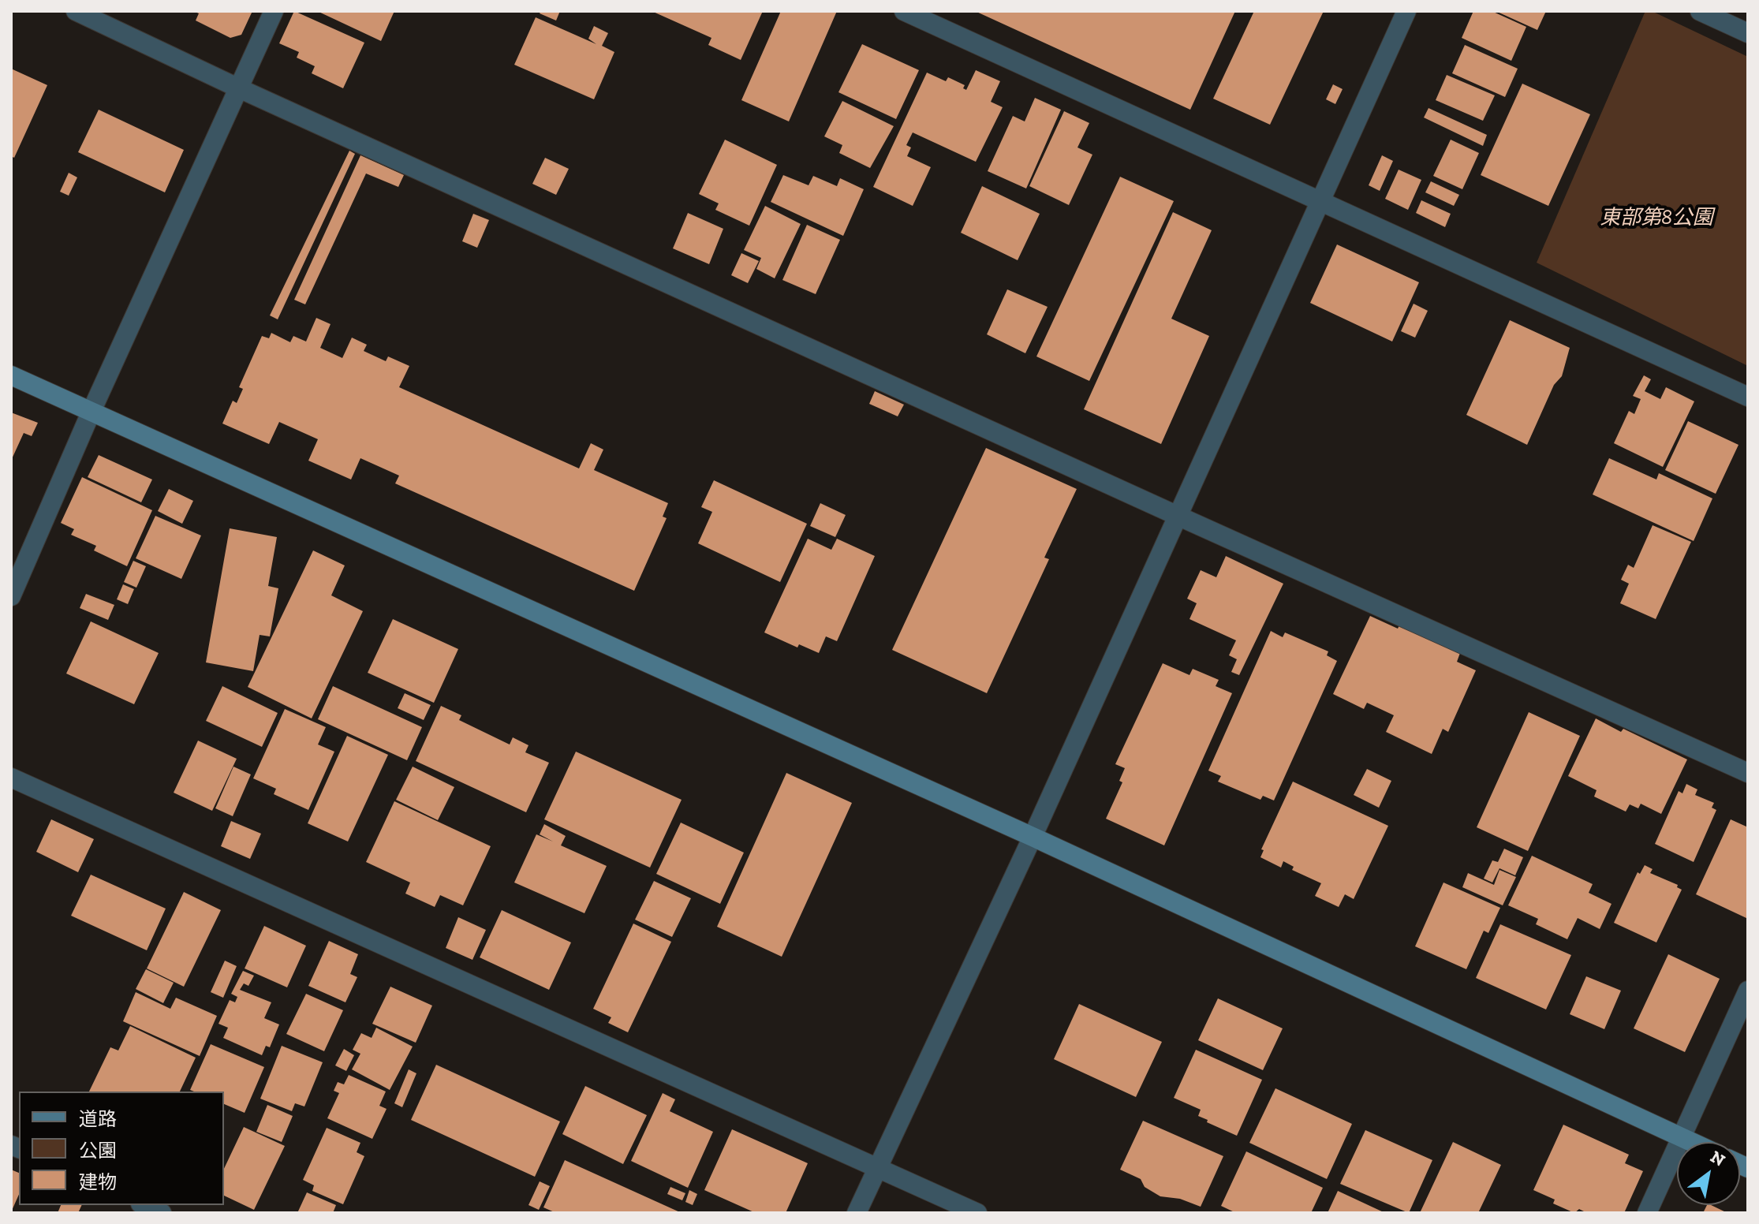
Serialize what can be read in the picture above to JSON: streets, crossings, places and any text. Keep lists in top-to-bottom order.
{
  "parks": ["東部第8公園"],
  "legend": ["道路", "公園", "建物"],
  "north": "top right"
}
